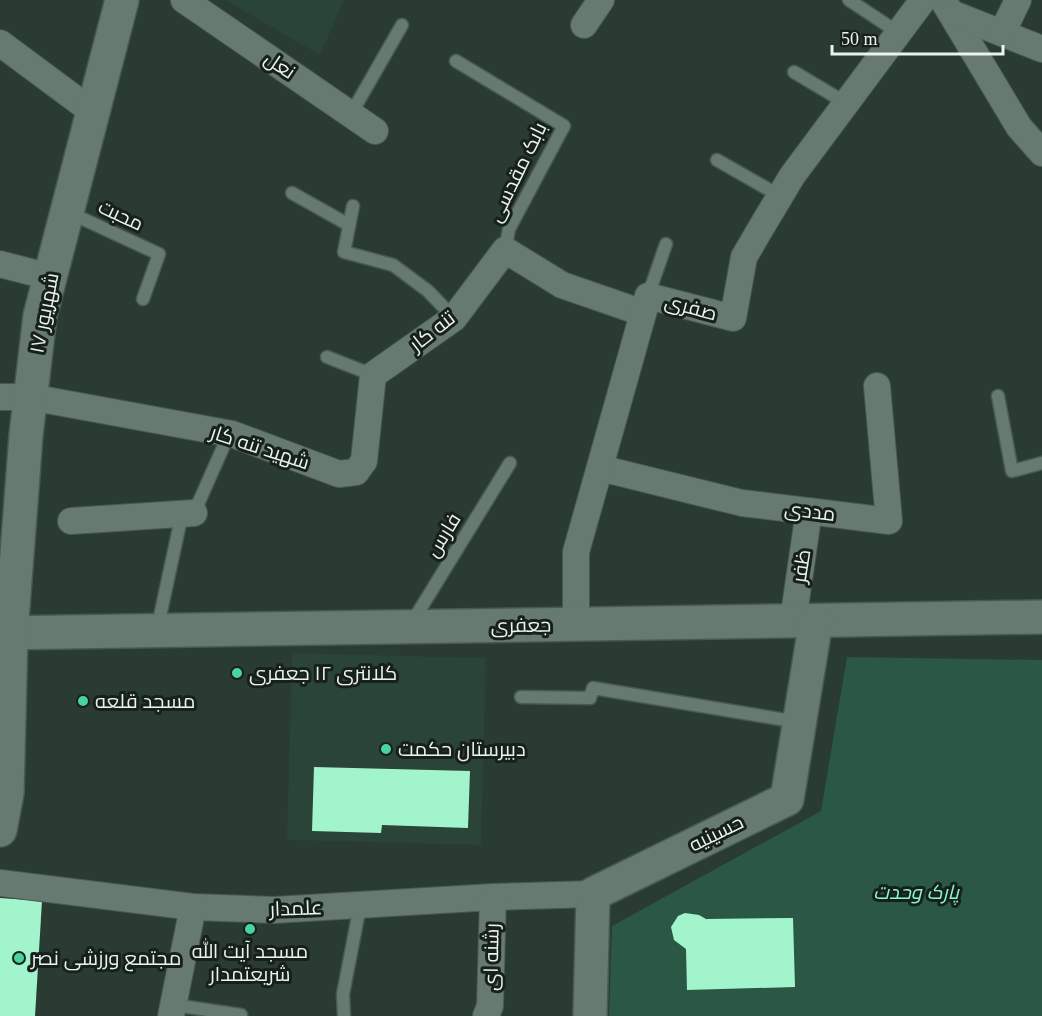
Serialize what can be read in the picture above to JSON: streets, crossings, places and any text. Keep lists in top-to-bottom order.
{
  "streets": {
    "street": [
      "نعل",
      "صفری",
      "۱۷ شهریور",
      "تنه کار",
      "شهید تنه کار",
      "مددی",
      "ظفر",
      "جعفری",
      "حسینیه",
      "علمدار",
      "رشنه ای"
    ],
    "lane": ["بابک مقدسی", "محبت", "فارس"]
  },
  "crossings": [
    ["بابک مقدسی", "تنه کار"],
    ["محبت", "۱۷ شهریور"],
    ["صفری", "مددی"],
    ["صفری", "جعفری"],
    ["۱۷ شهریور", "شهید تنه کار"],
    ["۱۷ شهریور", "جعفری"],
    ["تنه کار", "شهید تنه کار"],
    ["مددی", "ظفر"],
    ["فارس", "جعفری"],
    ["ظفر", "جعفری"],
    ["ظفر", "حسینیه"],
    ["جعفری", "حسینیه"],
    ["حسینیه", "علمدار"],
    ["علمدار", "رشنه ای"]
  ],
  "parks": ["پارک وحدت"],
  "places": [
    "کلانتری ۱۲ جعفری",
    "مسجد قلعه",
    "دبیرستان حکمت",
    "مسجد آیت الله شریعتمدار",
    "مجتمع ورزشی نصر"
  ],
  "scale_bar": "50 m"
}
